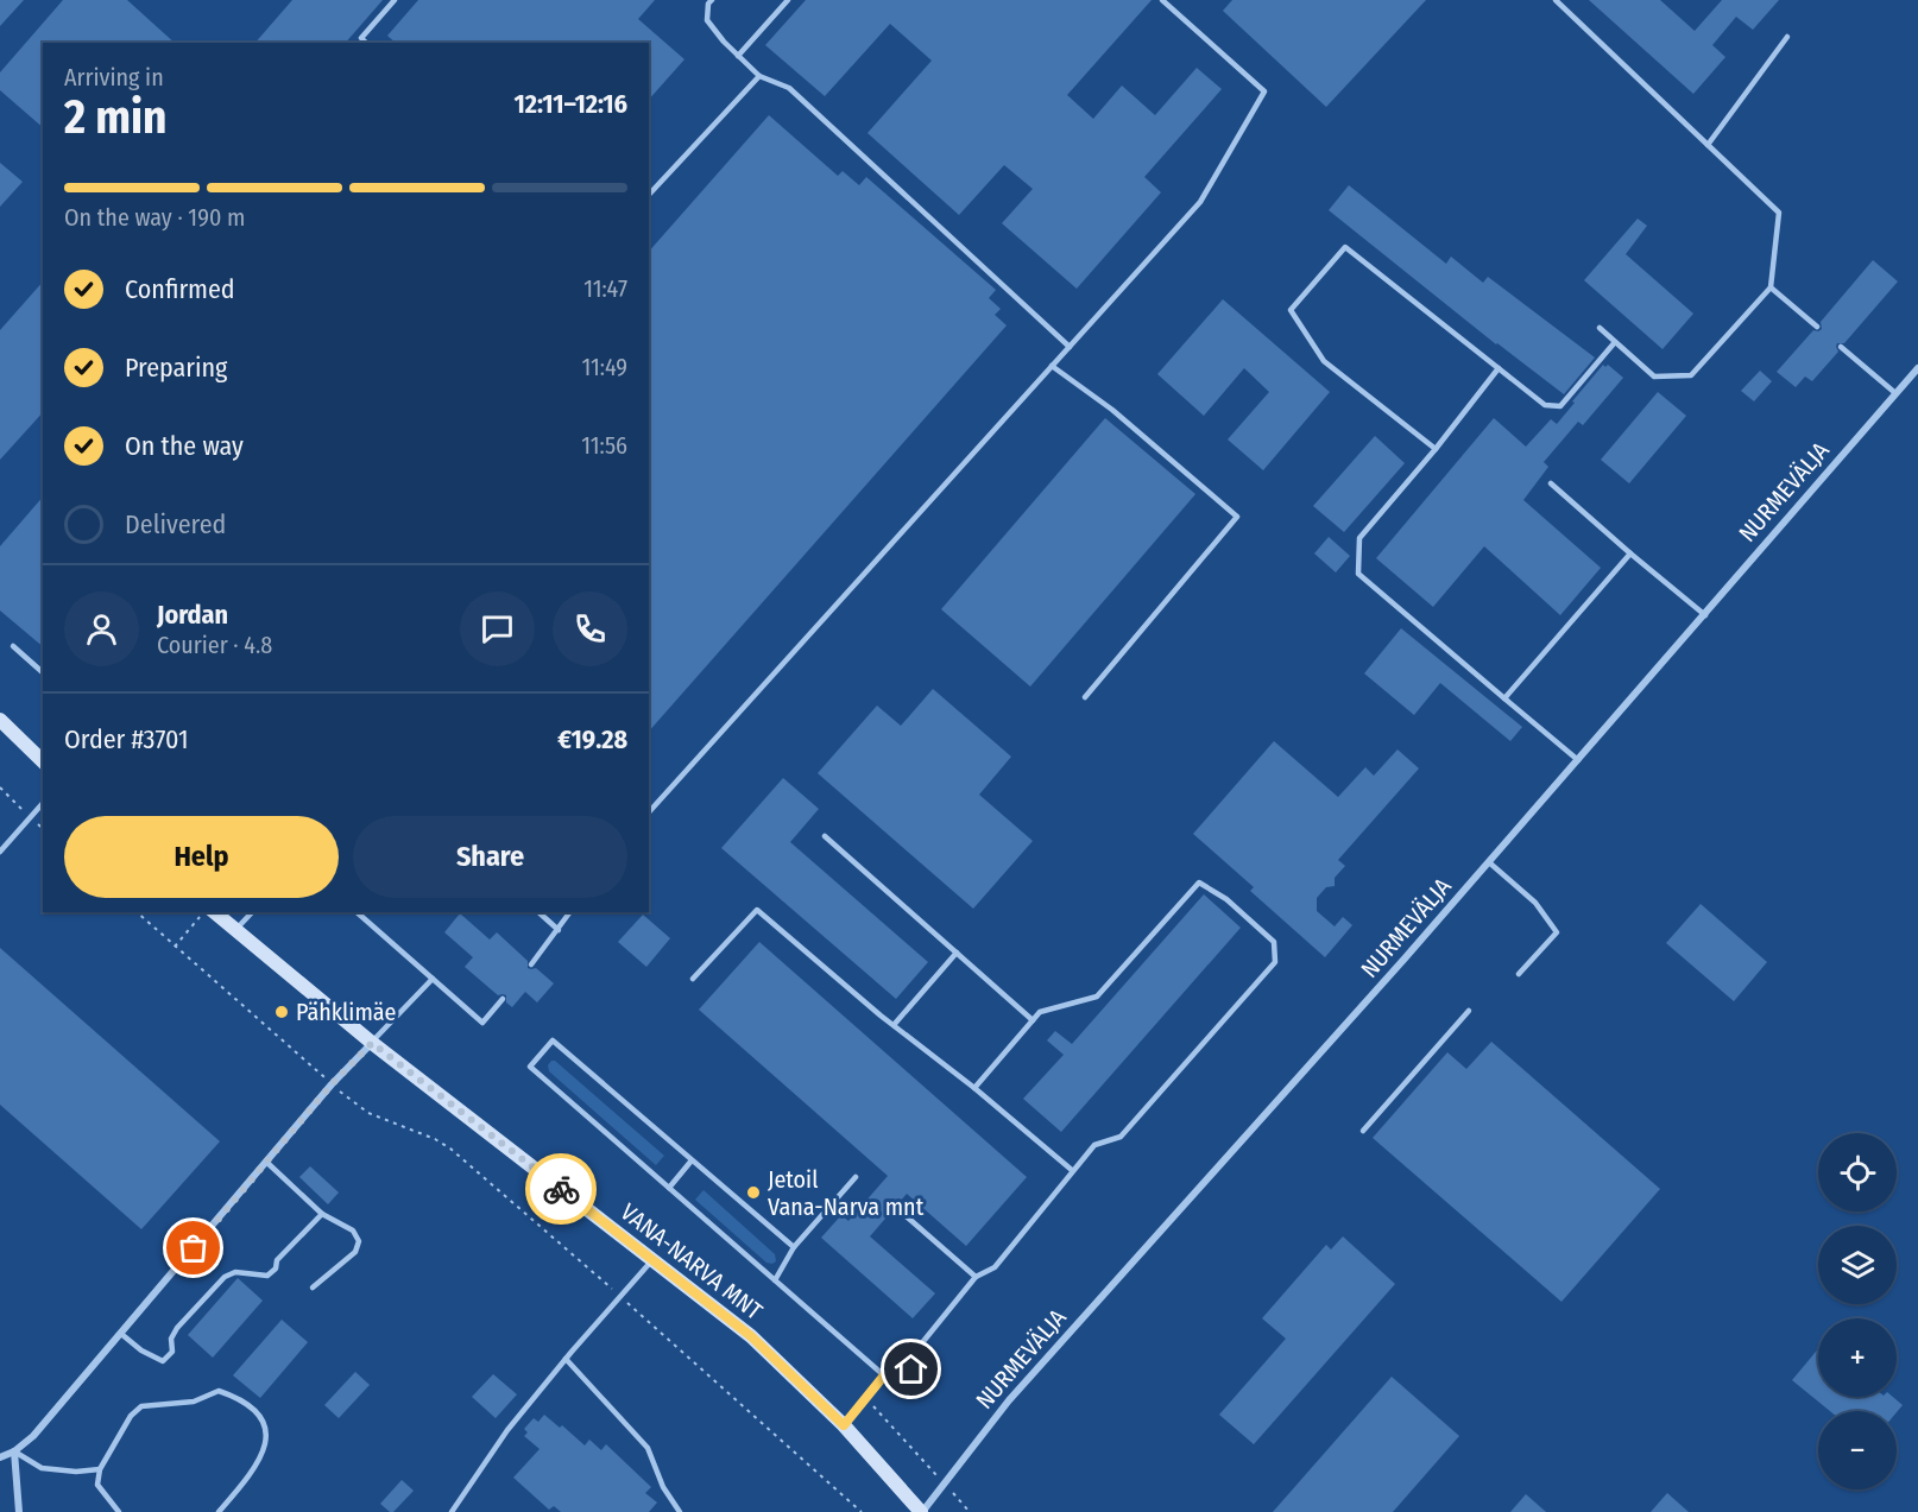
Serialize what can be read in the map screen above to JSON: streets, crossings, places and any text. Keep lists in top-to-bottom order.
{
  "streets": {
    "main road": ["VANA-NARVA MNT"],
    "street": ["NURMEVÄLJA"]
  },
  "crossings": [
    ["NURMEVÄLJA", "VANA-NARVA MNT"]
  ],
  "places": ["Pähklimäe", "Jetoil Vana-Narva mnt"],
  "page": {
    "heading": ["2 min", "Arriving in", "12:11–12:16"],
    "panel": [
      "Jordan",
      "Courier · 4.8",
      "Order #3701",
      "€19.28"
    ],
    "bar": "On the way · 190 m",
    "list": [
      ["Confirmed", "11:47"],
      ["Preparing", "11:49"],
      ["On the way", "11:56"],
      "Delivered"
    ],
    "buttons": ["Help", "Share"],
    "map_buttons": ["+", "−"]
  }
}
